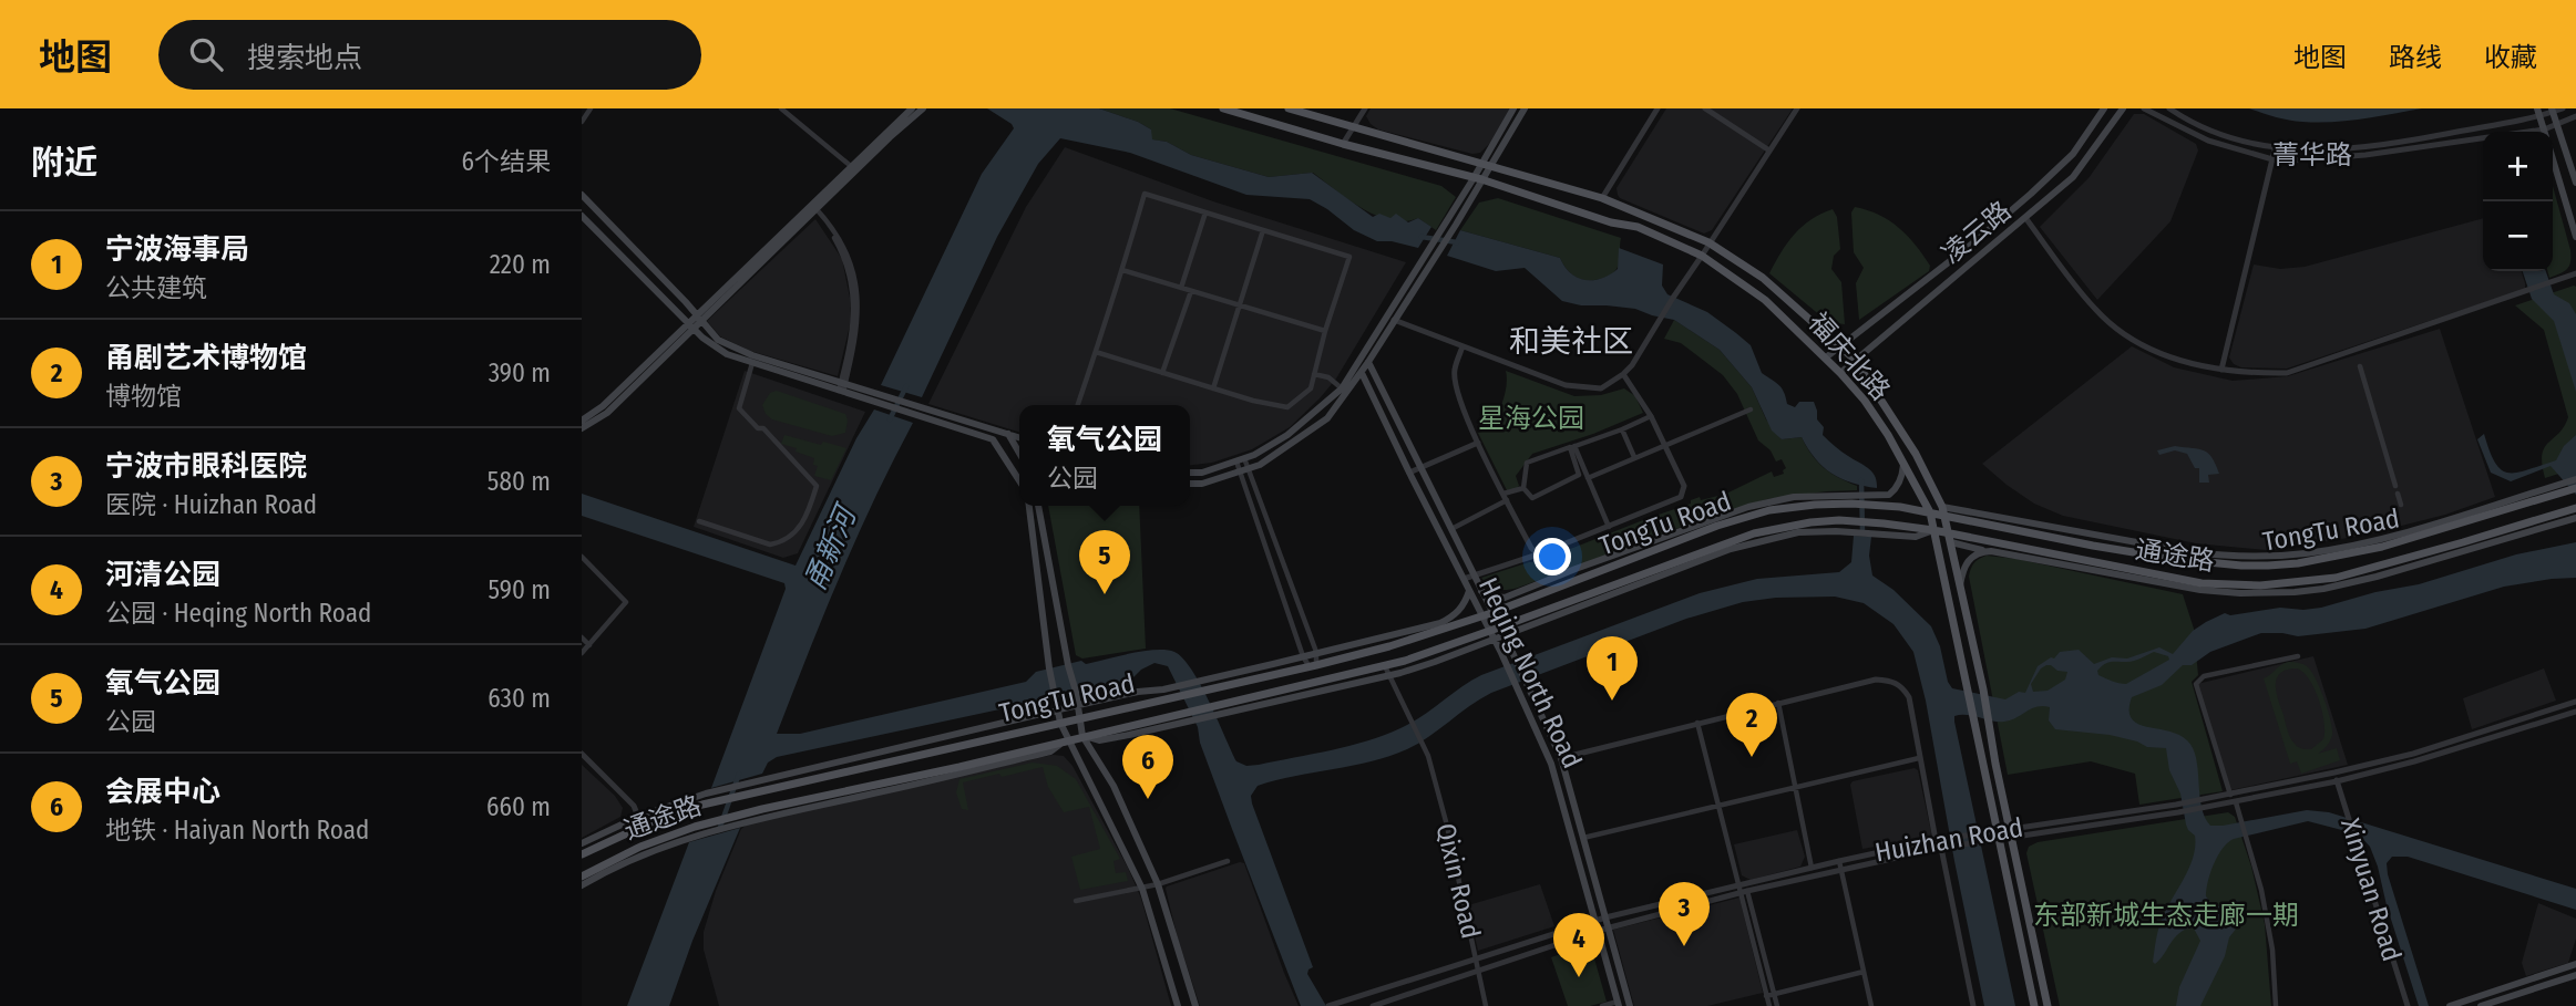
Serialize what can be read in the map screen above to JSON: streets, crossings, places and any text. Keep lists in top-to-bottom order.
{
  "streets": {
    "main road": [
      "凌云路",
      "福庆北路",
      "TongTu Road",
      "通途路",
      "Heqing North Road"
    ],
    "street": [
      "菁华路",
      "Huizhan Road",
      "Qixin Road",
      "Xinyuan Road"
    ]
  },
  "crossings": [
    ["凌云路", "福庆北路"],
    ["福庆北路", "TongTu Road"],
    ["福庆北路", "通途路"],
    ["福庆北路", "Huizhan Road"],
    ["TongTu Road", "通途路"],
    ["TongTu Road", "Heqing North Road"],
    ["TongTu Road", "Qixin Road"],
    ["Heqing North Road", "Huizhan Road"],
    ["Huizhan Road", "Qixin Road"],
    ["Huizhan Road", "Xinyuan Road"]
  ],
  "districts": ["和美社区"],
  "water": ["甬新河"],
  "parks": ["星海公园", "东部新城生态走廊一期"],
  "page": {
    "header": "地图",
    "search": "搜索地点",
    "nav": ["地图", "路线", "收藏"],
    "heading": ["附近", "6个结果"],
    "map_buttons": ["+", "−"],
    "list": [
      {
        "mark": "1",
        "name": "宁波海事局",
        "note": "公共建筑",
        "value": "220 m"
      },
      {
        "mark": "2",
        "name": "甬剧艺术博物馆",
        "note": "博物馆",
        "value": "390 m"
      },
      {
        "mark": "3",
        "name": "宁波市眼科医院",
        "note": "医院 · Huizhan Road",
        "value": "580 m"
      },
      {
        "mark": "4",
        "name": "河清公园",
        "note": "公园 · Heqing North Road",
        "value": "590 m"
      },
      {
        "mark": "5",
        "name": "氧气公园",
        "note": "公园",
        "value": "630 m"
      },
      {
        "mark": "6",
        "name": "会展中心",
        "note": "地铁 · Haiyan North Road",
        "value": "660 m"
      }
    ],
    "popup": ["氧气公园", "公园"],
    "pins": [
      "5",
      "1",
      "2",
      "6",
      "3",
      "4"
    ]
  }
}
